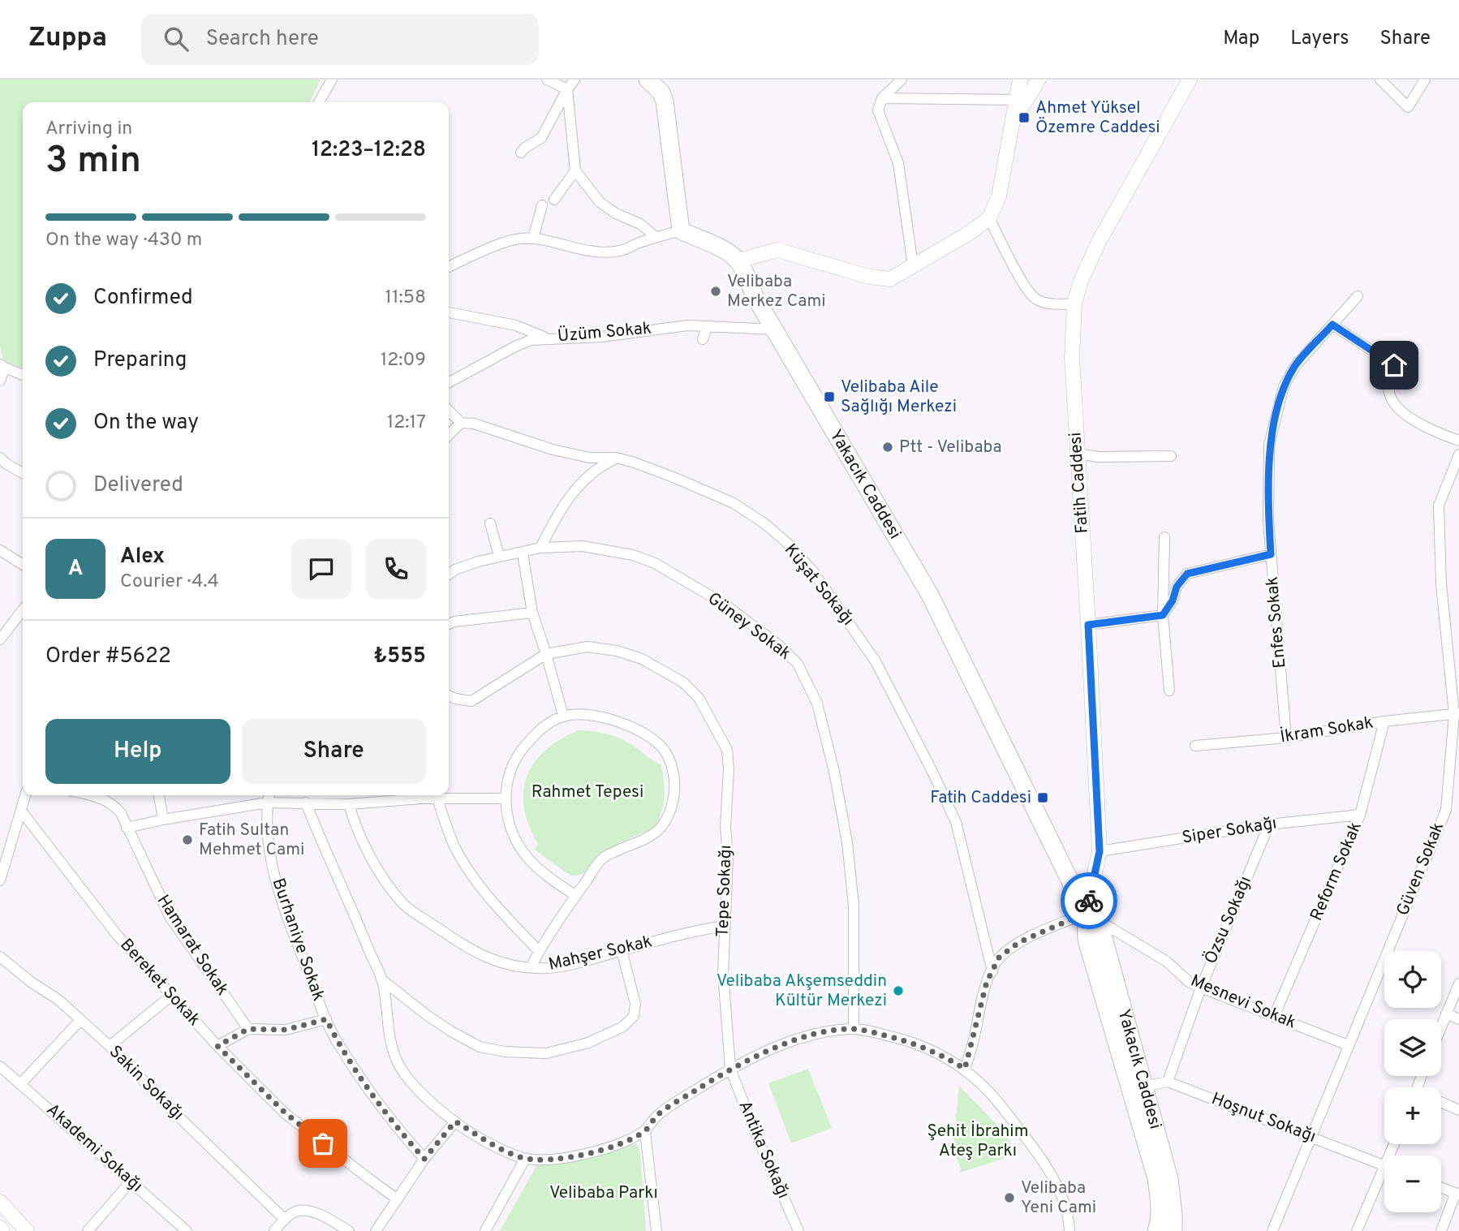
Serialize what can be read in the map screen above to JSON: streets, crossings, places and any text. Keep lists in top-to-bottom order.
{
  "streets": {
    "main road": ["Yakacık Caddesi"],
    "street": [
      "Üzüm Sokak",
      "Fatih Caddesi",
      "Küşat Sokağı",
      "Enfes Sokak",
      "Güney Sokak",
      "İkram Sokak",
      "Siper Sokağı",
      "Güven Sokak",
      "Reform Sokak",
      "Tepe Sokağı",
      "Özsu Sokağı",
      "Burhaniye Sokak",
      "Hamarat Sokak",
      "Mahşer Sokak",
      "Bereket Sokak",
      "Mesnevi Sokak",
      "Sakin Sokağı",
      "Hoşnut Sokağı",
      "Akademi Sokağı",
      "Antika Sokağı"
    ]
  },
  "crossings": [
    ["Üzüm Sokak", "Yakacık Caddesi"],
    ["Fatih Caddesi", "Yakacık Caddesi"],
    ["Fatih Caddesi", "Siper Sokağı"],
    ["Fatih Caddesi", "Mesnevi Sokak"],
    ["Yakacık Caddesi", "Mesnevi Sokak"],
    ["Enfes Sokak", "İkram Sokak"],
    ["İkram Sokak", "Güven Sokak"],
    ["İkram Sokak", "Reform Sokak"],
    ["Siper Sokağı", "Reform Sokak"],
    ["Siper Sokağı", "Özsu Sokağı"],
    ["Güven Sokak", "Mesnevi Sokak"],
    ["Güven Sokak", "Hoşnut Sokağı"],
    ["Reform Sokak", "Mesnevi Sokak"],
    ["Tepe Sokağı", "Mahşer Sokak"],
    ["Tepe Sokağı", "Antika Sokağı"],
    ["Özsu Sokağı", "Mesnevi Sokak"],
    ["Özsu Sokağı", "Hoşnut Sokağı"]
  ],
  "parks": ["Rahmet Tepesi", "Şehit İbrahim Ateş Parkı", "Velibaba Parkı"],
  "places": {
    "transit": ["Ahmet Yüksel Özemre Caddesi", "Velibaba Aile Sağlığı Merkezi", "Fati̇h Caddesi̇"],
    "other": [
      "Velibaba Merkez Cami",
      "Ptt - Velibaba",
      "Fatih Sultan Mehmet Cami",
      "Velibaba Akşemseddin Kültür Merkezi",
      "Velibaba Yeni Cami"
    ]
  },
  "page": {
    "header": "Zuppa",
    "search": "Search here",
    "nav": ["Map", "Layers", "Share"],
    "heading": ["3 min", "Arriving in", "12:23–12:28"],
    "panel": [
      "Alex",
      "Courier · 4.4",
      "Order #5622",
      "₺555"
    ],
    "bar": "On the way · 430 m",
    "list": [
      ["Confirmed", "11:58"],
      ["Preparing", "12:09"],
      ["On the way", "12:17"],
      "Delivered"
    ],
    "round": "A",
    "buttons": ["Help", "Share"],
    "map_buttons": ["+", "−"]
  }
}
